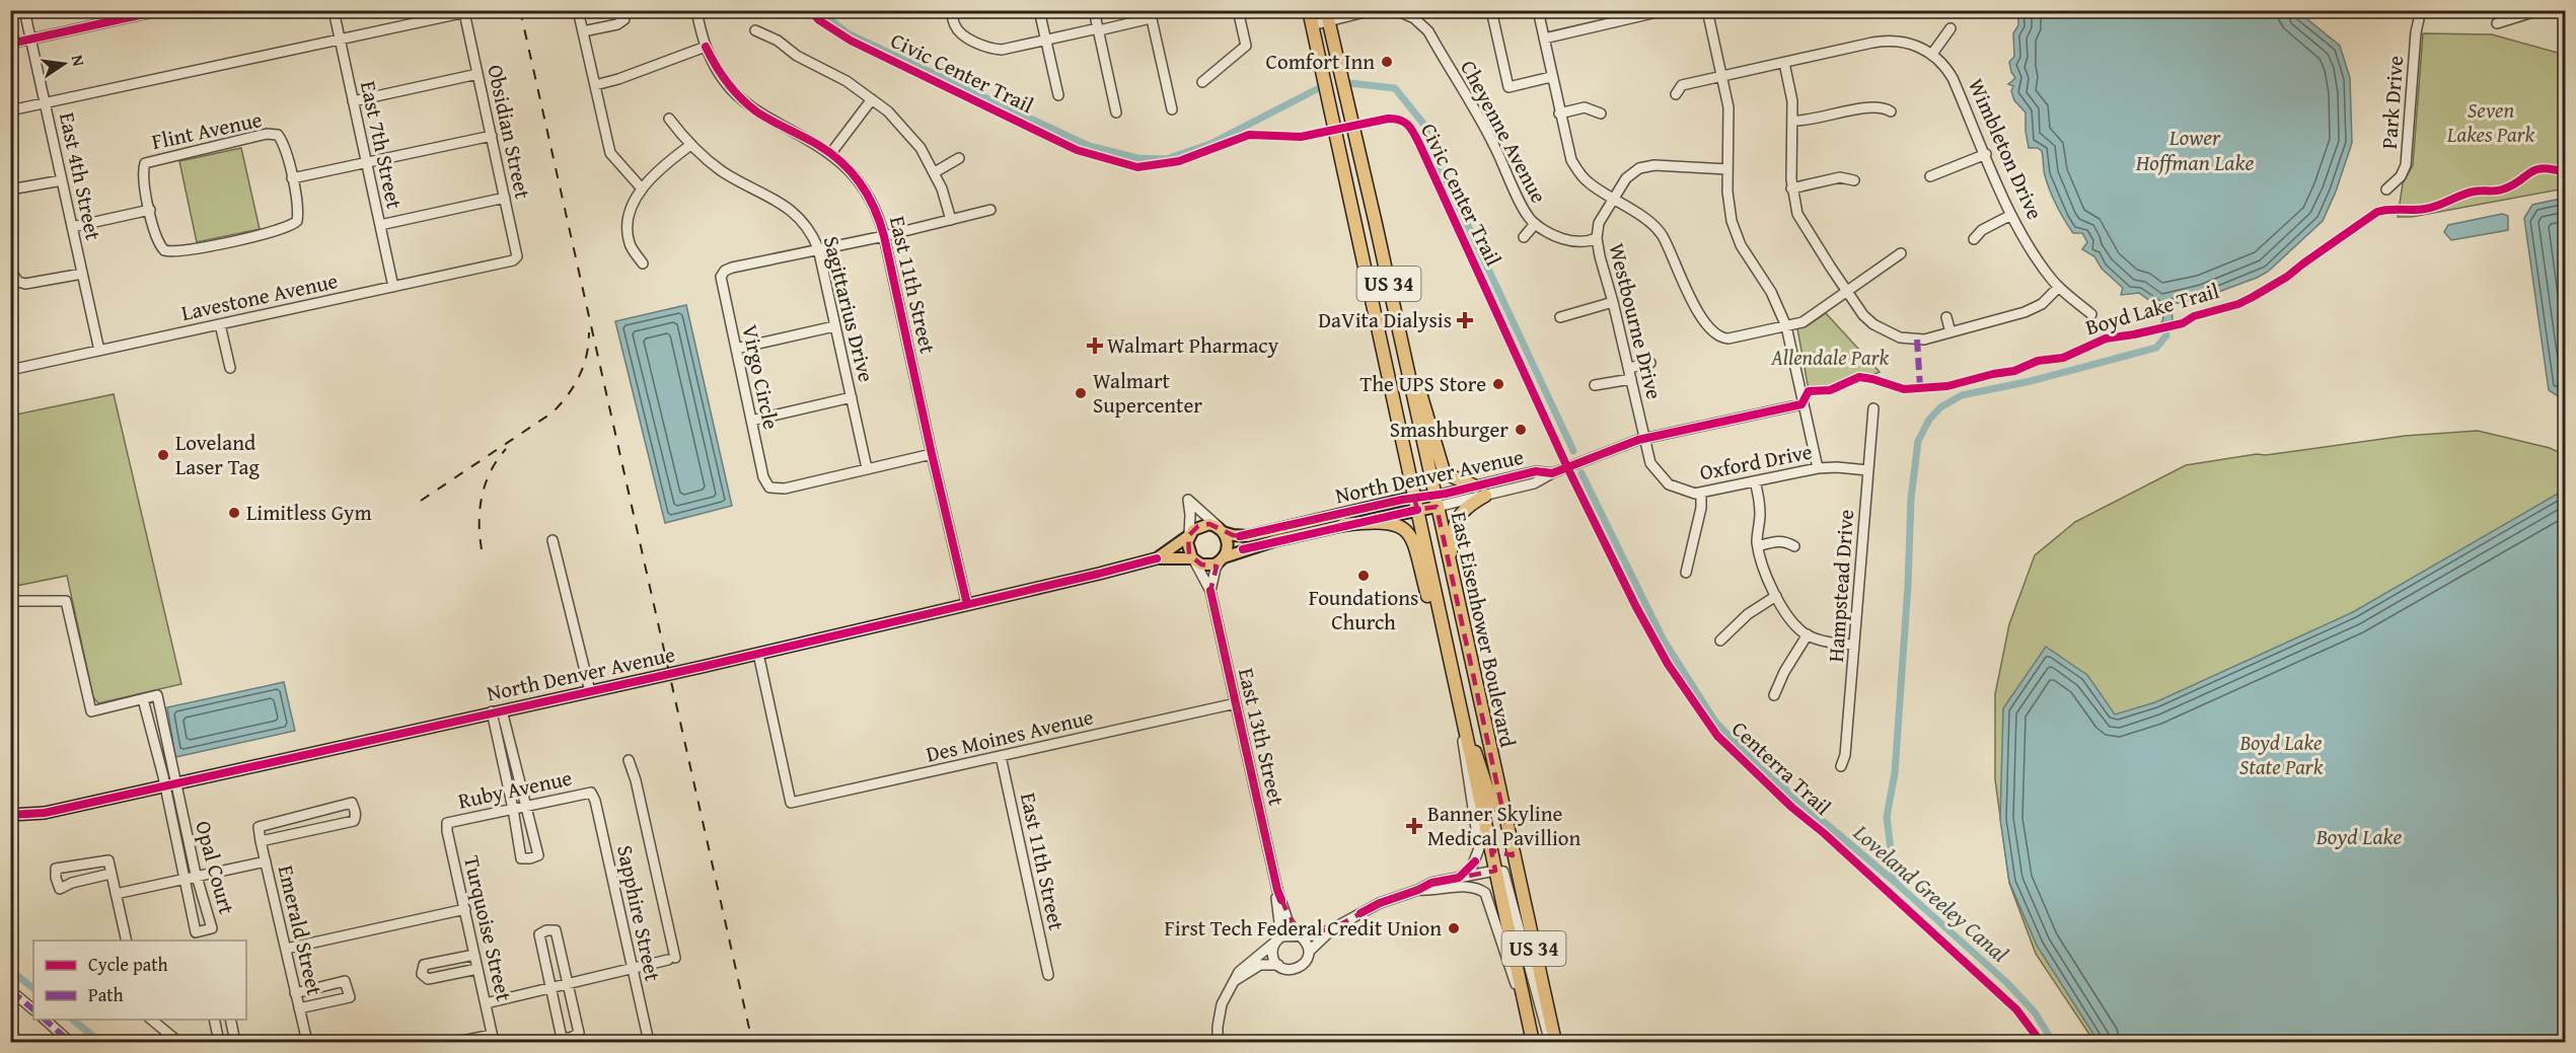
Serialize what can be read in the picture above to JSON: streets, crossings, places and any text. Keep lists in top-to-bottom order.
{
  "streets": {
    "highway": ["US 34", "East Eisenhower Boulevard"],
    "main road": ["North Denver Avenue"],
    "street": [
      "Park Drive",
      "Flint Avenue",
      "Obsidian Street",
      "Cheyenne Avenue",
      "East 7th Street",
      "Wimbleton Drive",
      "East 4th Street",
      "East 11th Street",
      "Lavestone Avenue",
      "Sagittarius Drive",
      "Westbourne Drive",
      "Virgo Circle",
      "Oxford Drive",
      "Hampstead Drive",
      "Des Moines Avenue",
      "East 13th Street",
      "Ruby Avenue",
      "Opal Court",
      "Sapphire Street",
      "Turquoise Street",
      "Emerald Street"
    ],
    "cycle path": ["Civic Center Trail", "Boyd Lake Trail"]
  },
  "crossings": [
    ["Obsidian Street", "East 7th Street"],
    ["Obsidian Street", "Lavestone Avenue"],
    ["Cheyenne Avenue", "Westbourne Drive"],
    ["East 7th Street", "Lavestone Avenue"],
    ["East 4th Street", "Lavestone Avenue"],
    ["East 11th Street", "Virgo Circle"],
    ["East 11th Street", "North Denver Avenue"],
    ["East 11th Street", "Des Moines Avenue"],
    ["Sagittarius Drive", "Virgo Circle"],
    ["Westbourne Drive", "Oxford Drive"],
    ["Westbourne Drive", "North Denver Avenue"],
    ["Oxford Drive", "North Denver Avenue"],
    ["Oxford Drive", "Hampstead Drive"],
    ["North Denver Avenue", "East Eisenhower Boulevard"],
    ["North Denver Avenue", "Des Moines Avenue"],
    ["North Denver Avenue", "East 13th Street"],
    ["North Denver Avenue", "Opal Court"],
    ["Des Moines Avenue", "East 13th Street"],
    ["Ruby Avenue", "Sapphire Street"],
    ["Ruby Avenue", "Turquoise Street"]
  ],
  "water": ["Lower Hoffman Lake", "Boyd Lake", "Loveland Greeley Canal"],
  "parks": ["Seven Lakes Park", "Allendale Park", "Boyd Lake State Park"],
  "places": {
    "other": [
      "Comfort Inn",
      "The UPS Store",
      "Walmart Supercenter",
      "Smashburger",
      "Loveland Laser Tag",
      "Limitless Gym",
      "Foundations Church",
      "First Tech Federal Credit Union"
    ],
    "health": ["DaVita Dialysis", "Walmart Pharmacy", "Banner Skyline Medical Pavillion"]
  },
  "legend": ["Cycle path", "Path"],
  "north": "right"
}
